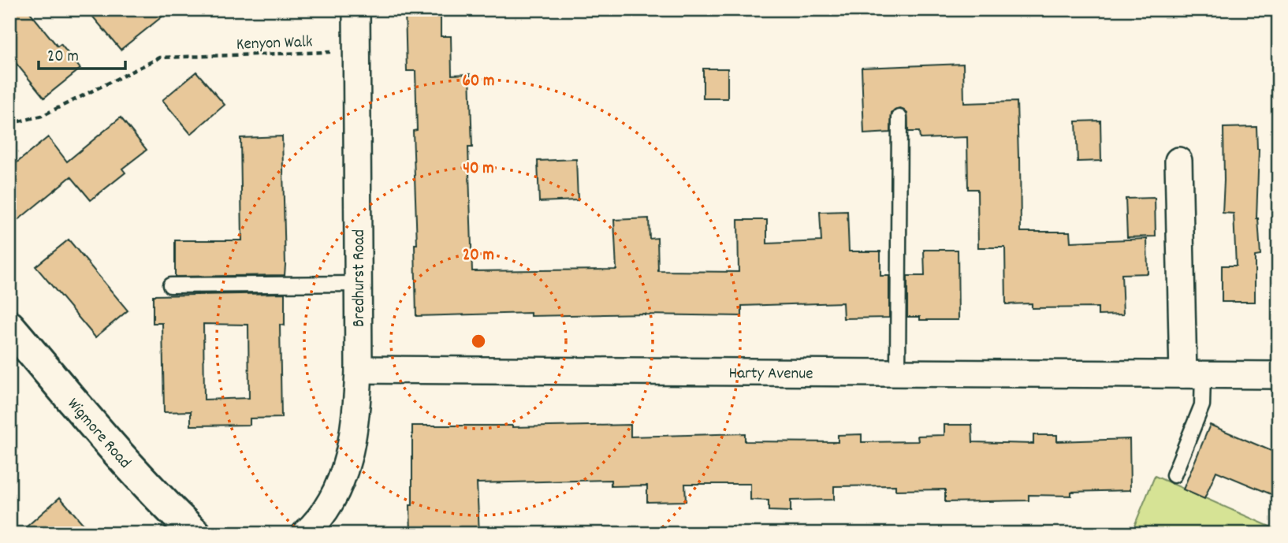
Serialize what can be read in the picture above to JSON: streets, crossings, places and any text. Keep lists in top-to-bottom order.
{
  "streets": {
    "street": ["Bredhurst Road", "Harty Avenue", "Wigmore Road"],
    "path": ["Kenyon Walk"]
  },
  "crossings": [
    ["Kenyon Walk", "Bredhurst Road"],
    ["Bredhurst Road", "Harty Avenue"]
  ],
  "scale_bar": "20 m",
  "rings": ["60 m", "40 m", "20 m"]
}
